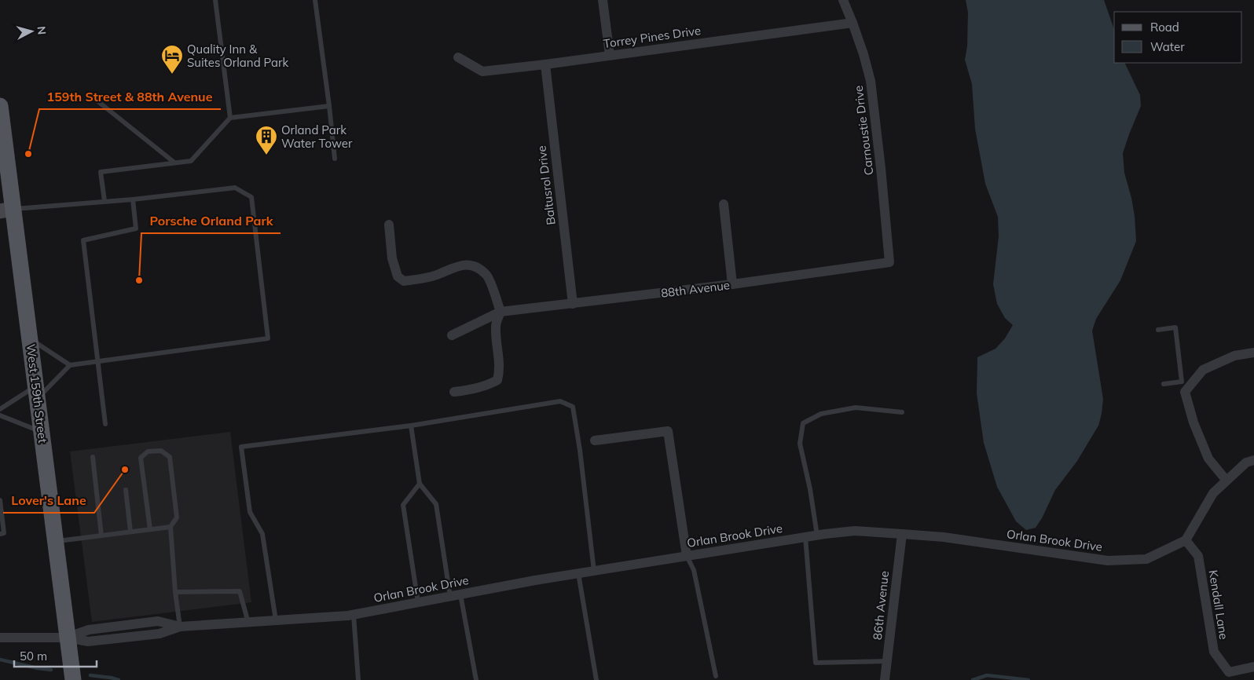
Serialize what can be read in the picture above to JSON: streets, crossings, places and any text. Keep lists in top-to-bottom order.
{
  "streets": {
    "main road": ["West 159th Street"],
    "street": [
      "Torrey Pines Drive",
      "Carnoustie Drive",
      "Baltusrol Drive",
      "88th Avenue",
      "Orlan Brook Drive",
      "Kendall Lane",
      "86th Avenue"
    ]
  },
  "crossings": [
    ["Torrey Pines Drive", "Carnoustie Drive"],
    ["Torrey Pines Drive", "Baltusrol Drive"],
    ["Carnoustie Drive", "88th Avenue"],
    ["Baltusrol Drive", "88th Avenue"],
    ["West 159th Street", "Orlan Brook Drive"],
    ["Orlan Brook Drive", "Kendall Lane"],
    ["Orlan Brook Drive", "86th Avenue"]
  ],
  "places": {
    "hotel": ["Quality Inn & Suites Orland Park"],
    "other": ["159th Street & 88th Avenue", "Porsche Orland Park", "Lover's Lane"],
    "building": ["Orland Park Water Tower"]
  },
  "legend": ["Road", "Water"],
  "scale_bar": "50 m",
  "north": "right"
}
